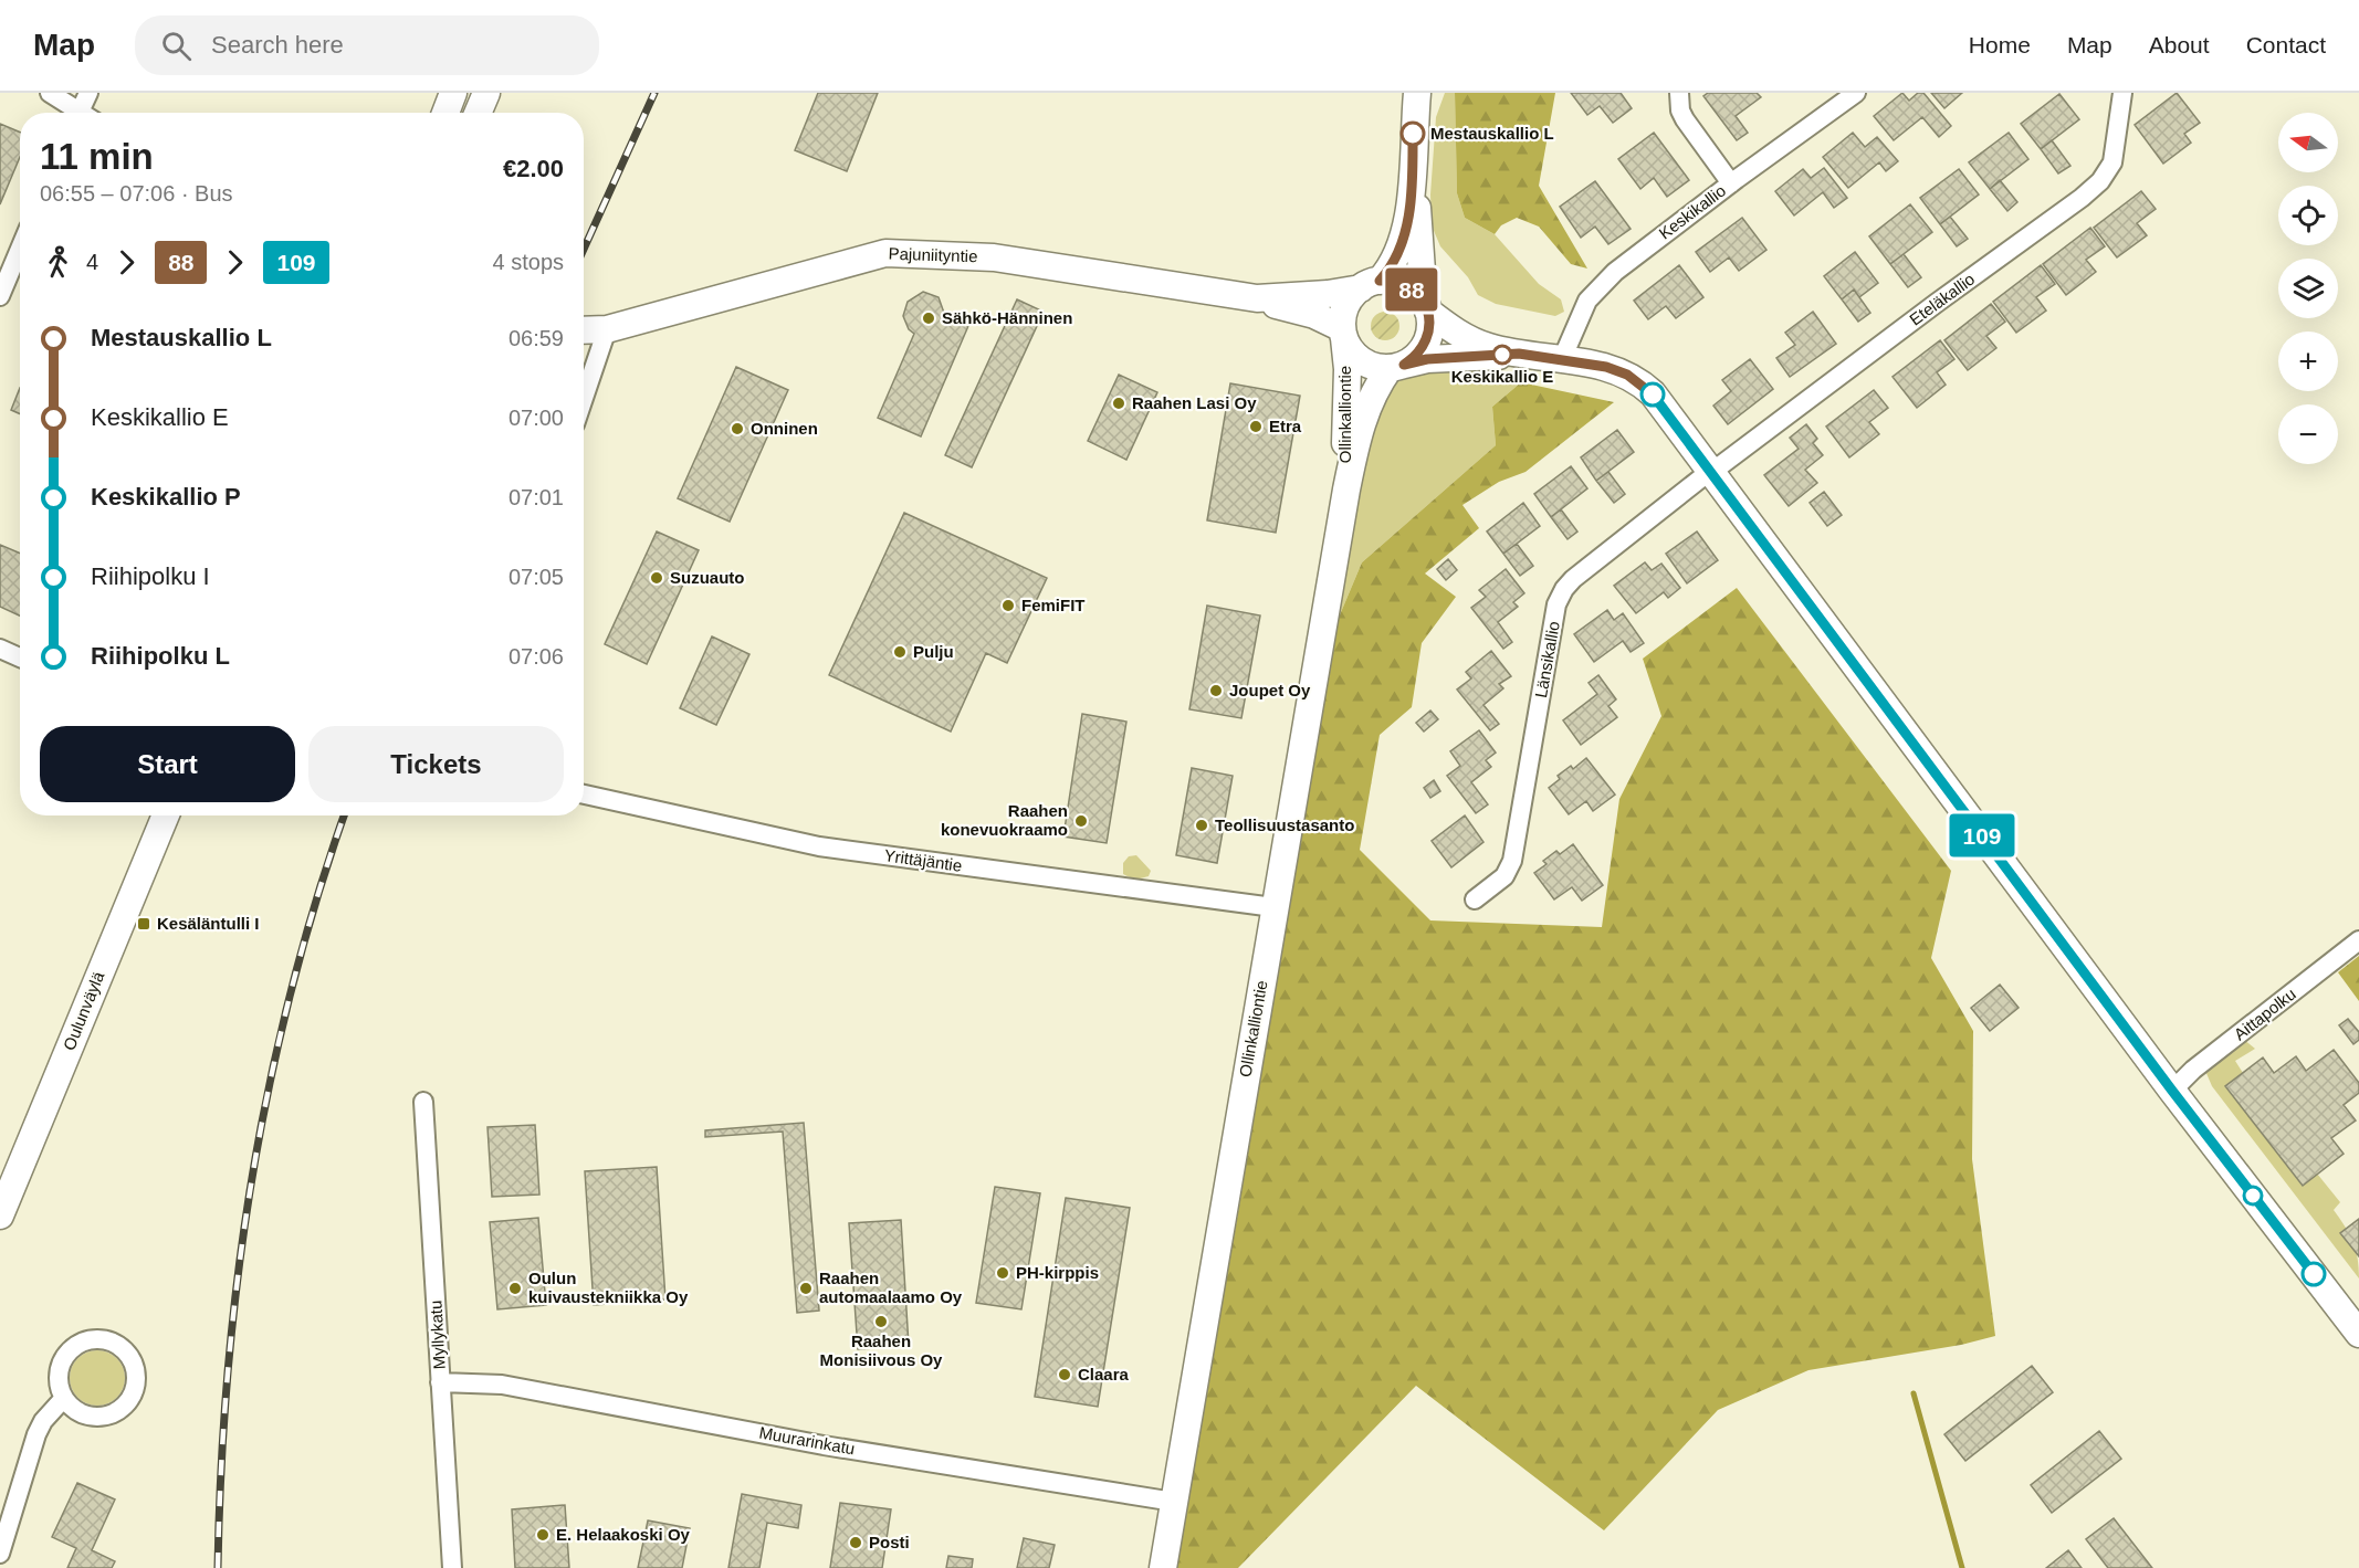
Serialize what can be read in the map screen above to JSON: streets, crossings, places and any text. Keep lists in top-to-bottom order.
{
  "streets": {
    "street": [
      "Keskikallio",
      "Pajuniityntie",
      "Eteläkallio",
      "Ollinkalliontie",
      "Länsikallio",
      "Yrittäjäntie",
      "Oulunväylä",
      "Aittapolku",
      "Myllykatu",
      "Muurarinkatu"
    ]
  },
  "crossings": [
    ["Pajuniityntie", "Ollinkalliontie"],
    ["Eteläkallio", "Länsikallio"],
    ["Ollinkalliontie", "Yrittäjäntie"],
    ["Ollinkalliontie", "Muurarinkatu"],
    ["Myllykatu", "Muurarinkatu"]
  ],
  "places": {
    "other": [
      "Mestauskallio L",
      "Sähkö-Hänninen",
      "Keskikallio E",
      "Raahen Lasi Oy",
      "Etra",
      "Onninen",
      "Suzuauto",
      "FemiFIT",
      "Pulju",
      "Joupet Oy",
      "Raahen konevuokraamo",
      "Teollisuustasanto",
      "PH-kirppis",
      "Oulun kuivaustekniikka Oy",
      "Raahen automaalaamo Oy",
      "Raahen Monisiivous Oy",
      "Claara",
      "E. Helaakoski Oy",
      "Posti"
    ],
    "transit": ["Kesäläntulli I"]
  },
  "lines": ["bus line 88", "bus line 109"],
  "north": "left",
  "page": {
    "header": "Map",
    "search": "Search here",
    "nav": [
      "Home",
      "Map",
      "About",
      "Contact"
    ],
    "on_map": ["88", "109"],
    "map_buttons": ["+", "−"],
    "heading": ["11 min", "06:55 – 07:06 · Bus", "€2.00"],
    "legs": [
      "4",
      "88",
      "109",
      "4 stops"
    ],
    "list": [
      {
        "name": "Mestauskallio L",
        "value": "06:59"
      },
      {
        "name": "Keskikallio E",
        "value": "07:00"
      },
      {
        "name": "Keskikallio P",
        "value": "07:01"
      },
      {
        "name": "Riihipolku I",
        "value": "07:05"
      },
      {
        "name": "Riihipolku L",
        "value": "07:06"
      }
    ],
    "buttons": ["Start", "Tickets"]
  }
}
